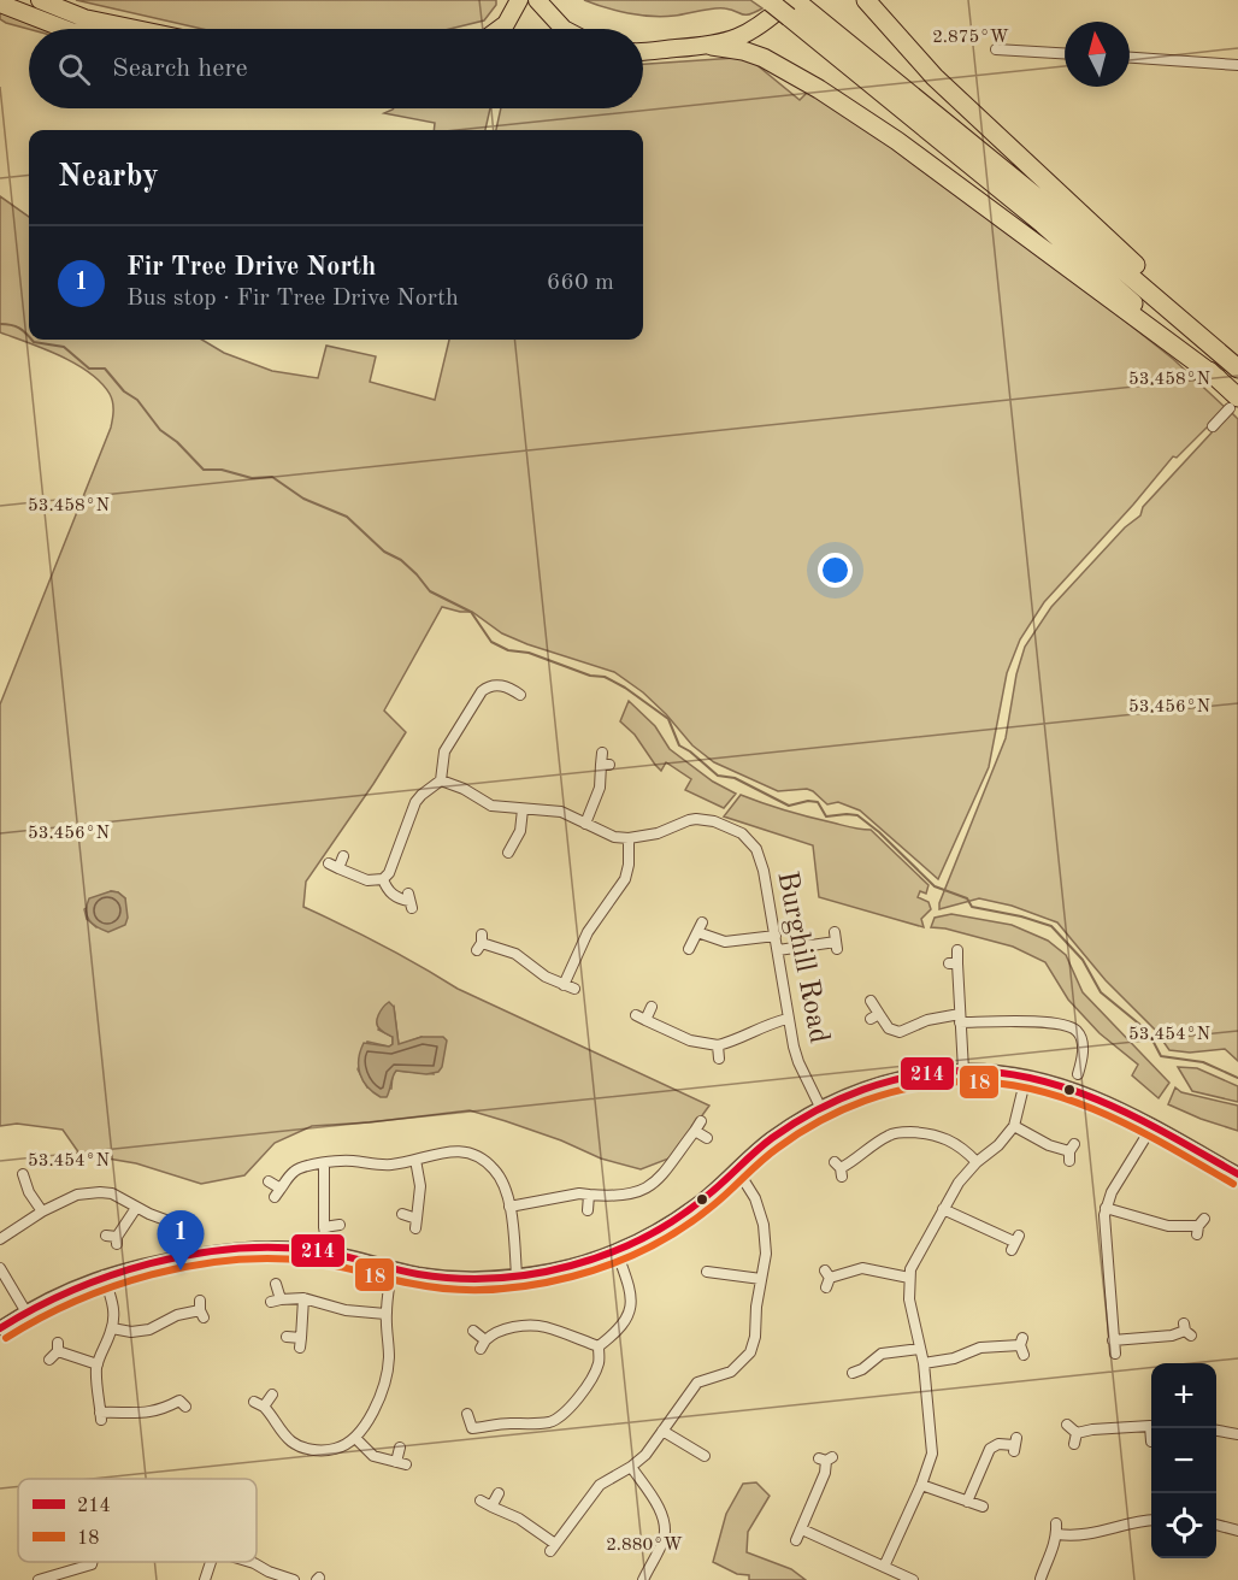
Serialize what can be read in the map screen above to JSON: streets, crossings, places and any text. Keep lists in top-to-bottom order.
{
  "streets": {
    "street": ["Burghill Road"]
  },
  "lines": ["transit line 214", "transit line 18"],
  "legend": ["214", "18"],
  "north": "top",
  "page": {
    "search": "Search here",
    "heading": "Nearby",
    "list": [
      {
        "mark": "1",
        "name": "Fir Tree Drive North",
        "note": "Bus stop · Fir Tree Drive North",
        "value": "660 m"
      }
    ],
    "pins": "1",
    "map_buttons": ["+", "−"]
  },
  "coordinates": [
    "2.875°W",
    "53.458°N",
    "53.456°N",
    "53.454°N",
    "2.880°W"
  ]
}
